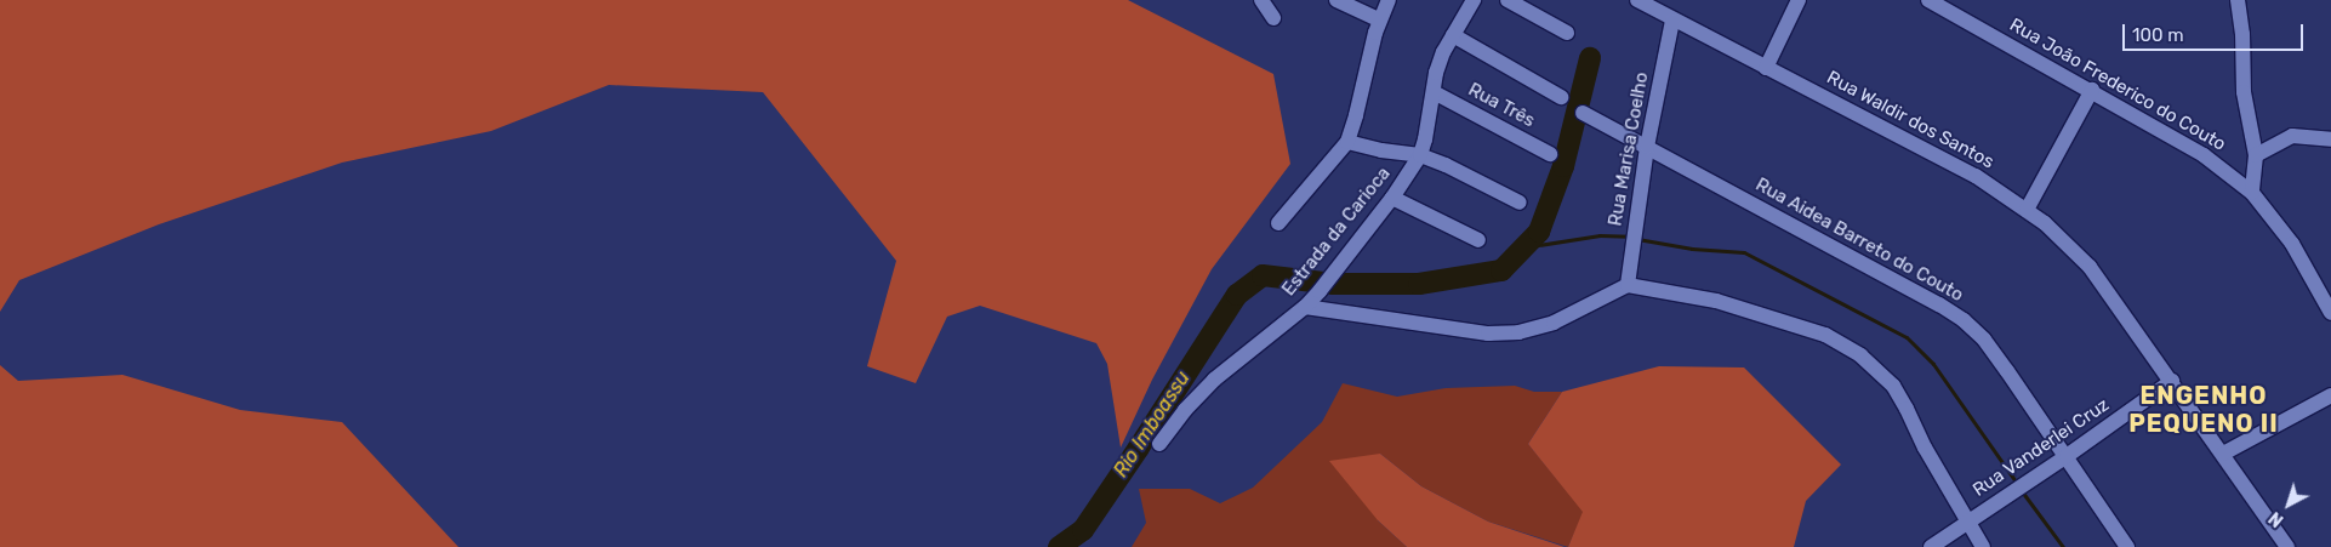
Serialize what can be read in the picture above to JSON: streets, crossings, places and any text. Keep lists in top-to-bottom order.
{
  "streets": {
    "street": [
      "Rua João Frederico do Couto",
      "Rua Três",
      "Rua Waldir dos Santos",
      "Rua Marisa Coelho",
      "Estrada da Carioca",
      "Rua Aidea Barreto do Couto",
      "Rua Vanderlei Cruz"
    ]
  },
  "crossings": [
    ["Rua Três", "Estrada da Carioca"],
    ["Rua Waldir dos Santos", "Rua Marisa Coelho"],
    ["Rua Waldir dos Santos", "Rua Vanderlei Cruz"],
    ["Rua Marisa Coelho", "Rua Aidea Barreto do Couto"],
    ["Rua Aidea Barreto do Couto", "Rua Vanderlei Cruz"]
  ],
  "districts": ["ENGENHO PEQUENO II"],
  "water": ["Rio Imboassu"],
  "scale_bar": "100 m",
  "north": "bottom left"
}
